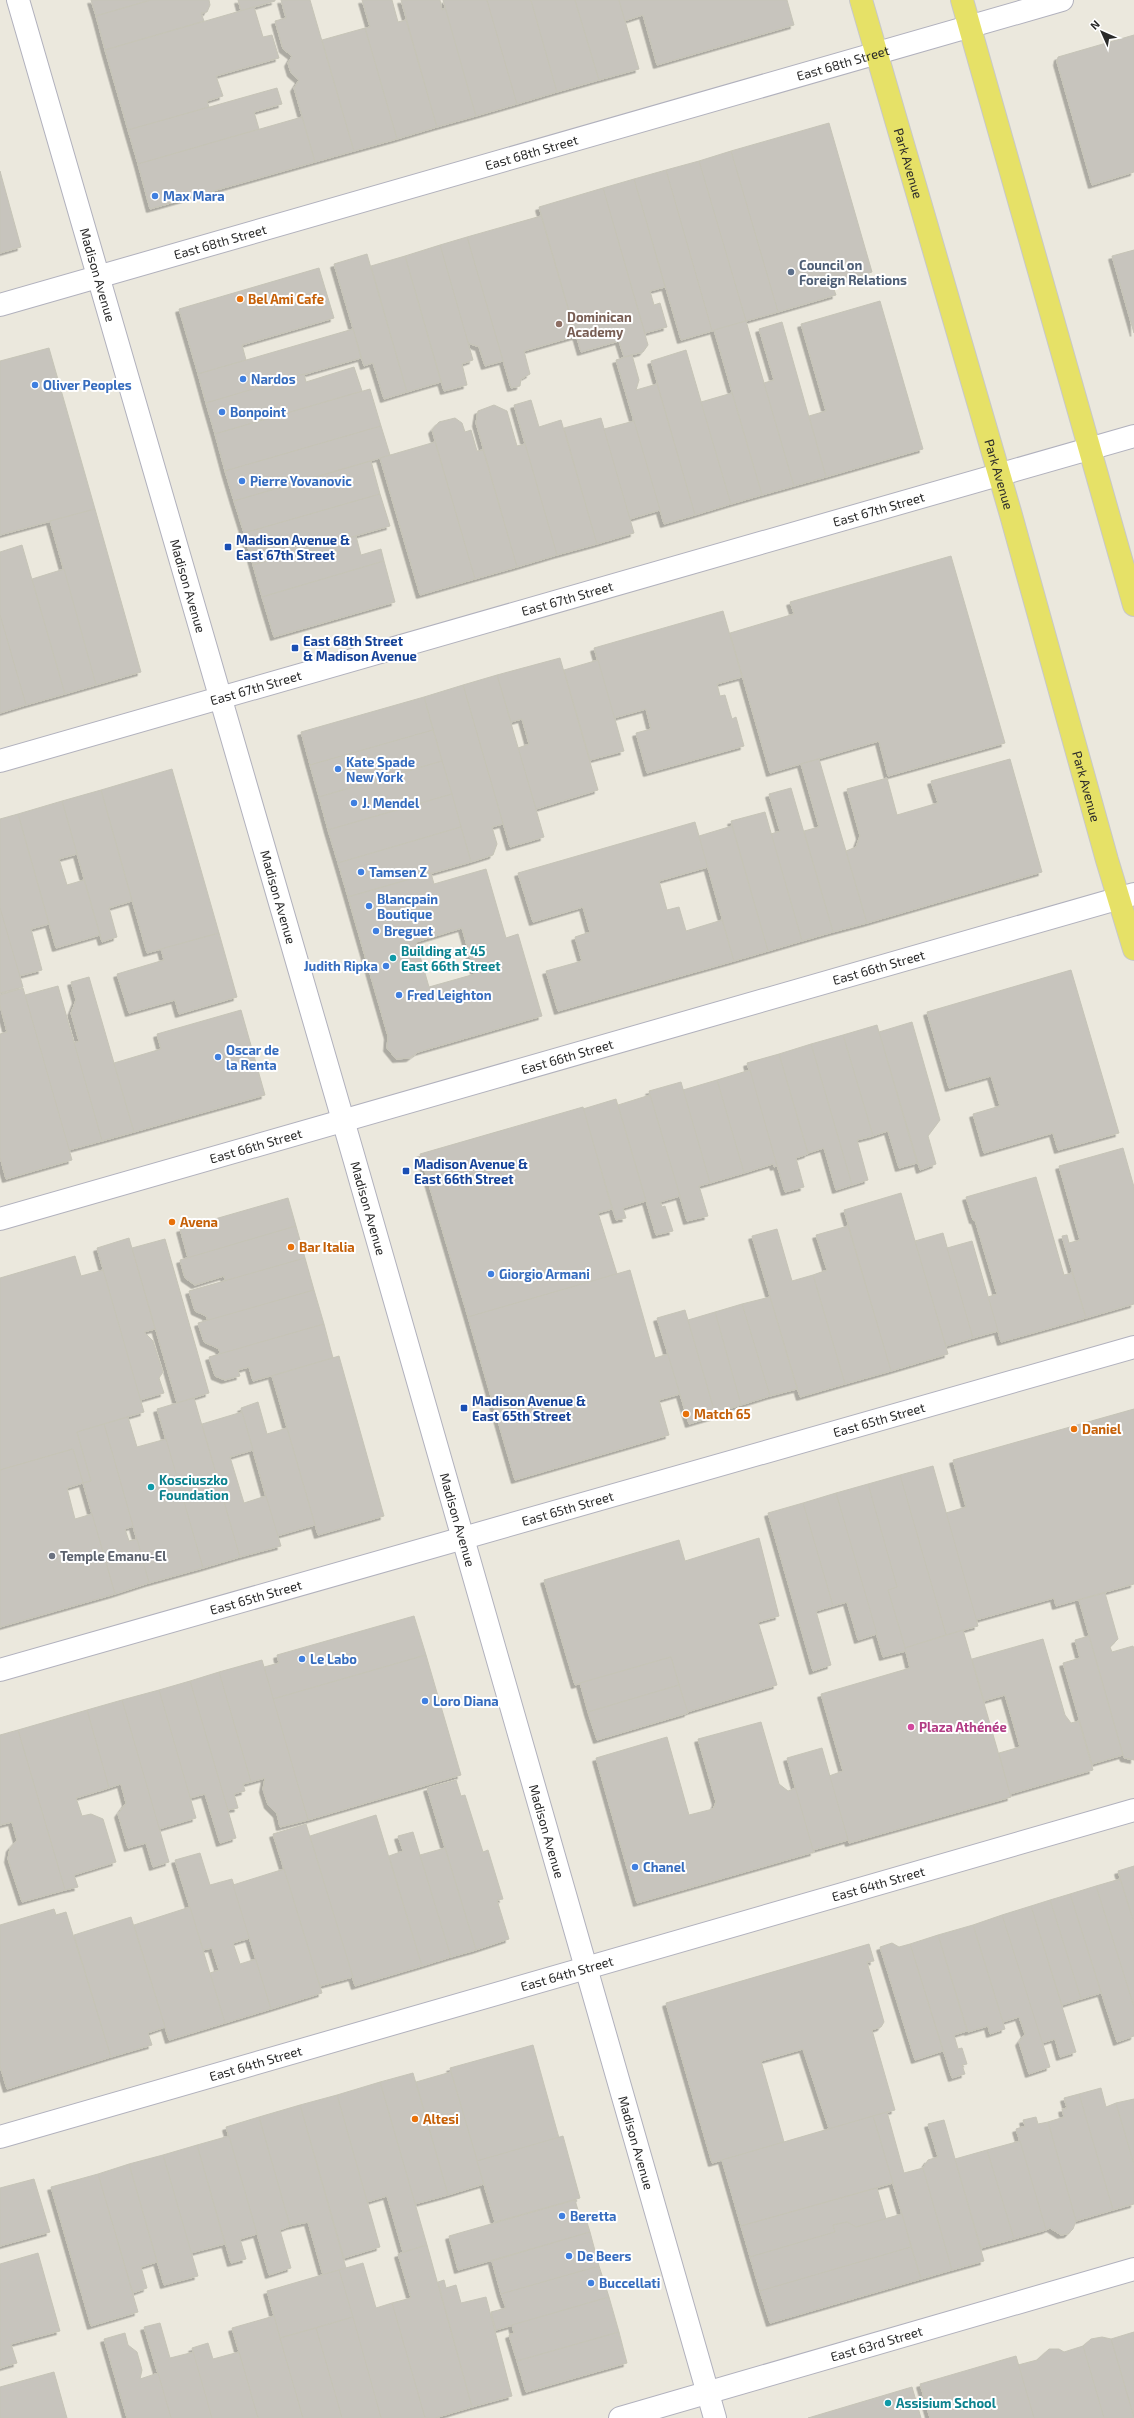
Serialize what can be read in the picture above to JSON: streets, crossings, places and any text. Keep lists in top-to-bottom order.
{
  "streets": {
    "main road": [
      "East 68th Street",
      "Park Avenue",
      "Madison Avenue",
      "East 67th Street",
      "East 66th Street",
      "East 65th Street",
      "East 64th Street",
      "East 63rd Street"
    ]
  },
  "crossings": [
    ["East 68th Street", "Park Avenue"],
    ["East 68th Street", "Madison Avenue"],
    ["Park Avenue", "East 67th Street"],
    ["Park Avenue", "East 66th Street"],
    ["Madison Avenue", "East 67th Street"],
    ["Madison Avenue", "East 66th Street"],
    ["Madison Avenue", "East 65th Street"],
    ["Madison Avenue", "East 64th Street"],
    ["Madison Avenue", "East 63rd Street"]
  ],
  "places": {
    "other": [
      "Max Mara",
      "Council on Foreign Relations",
      "Bel Ami Cafe",
      "Dominican Academy",
      "Nardos",
      "Oliver Peoples",
      "Bonpoint",
      "Pierre Yovanovic",
      "Kate Spade New York",
      "J. Mendel",
      "Tamsen Z",
      "Blancpain Boutique",
      "Breguet",
      "Building at 45 East 66th Street",
      "Judith Ripka",
      "Fred Leighton",
      "Oscar de la Renta",
      "Avena",
      "Bar Italia",
      "Giorgio Armani",
      "Match 65",
      "Daniel",
      "Kosciuszko Foundation",
      "Temple Emanu-El",
      "Le Labo",
      "Loro Diana",
      "Plaza Athénée",
      "Chanel",
      "Altesi",
      "Beretta",
      "De Beers",
      "Buccellati",
      "Assisium School"
    ],
    "transit": [
      "Madison Avenue & East 67th Street",
      "East 68th Street & Madison Avenue",
      "Madison Avenue & East 66th Street",
      "Madison Avenue & East 65th Street"
    ]
  },
  "north": "top left"
}
